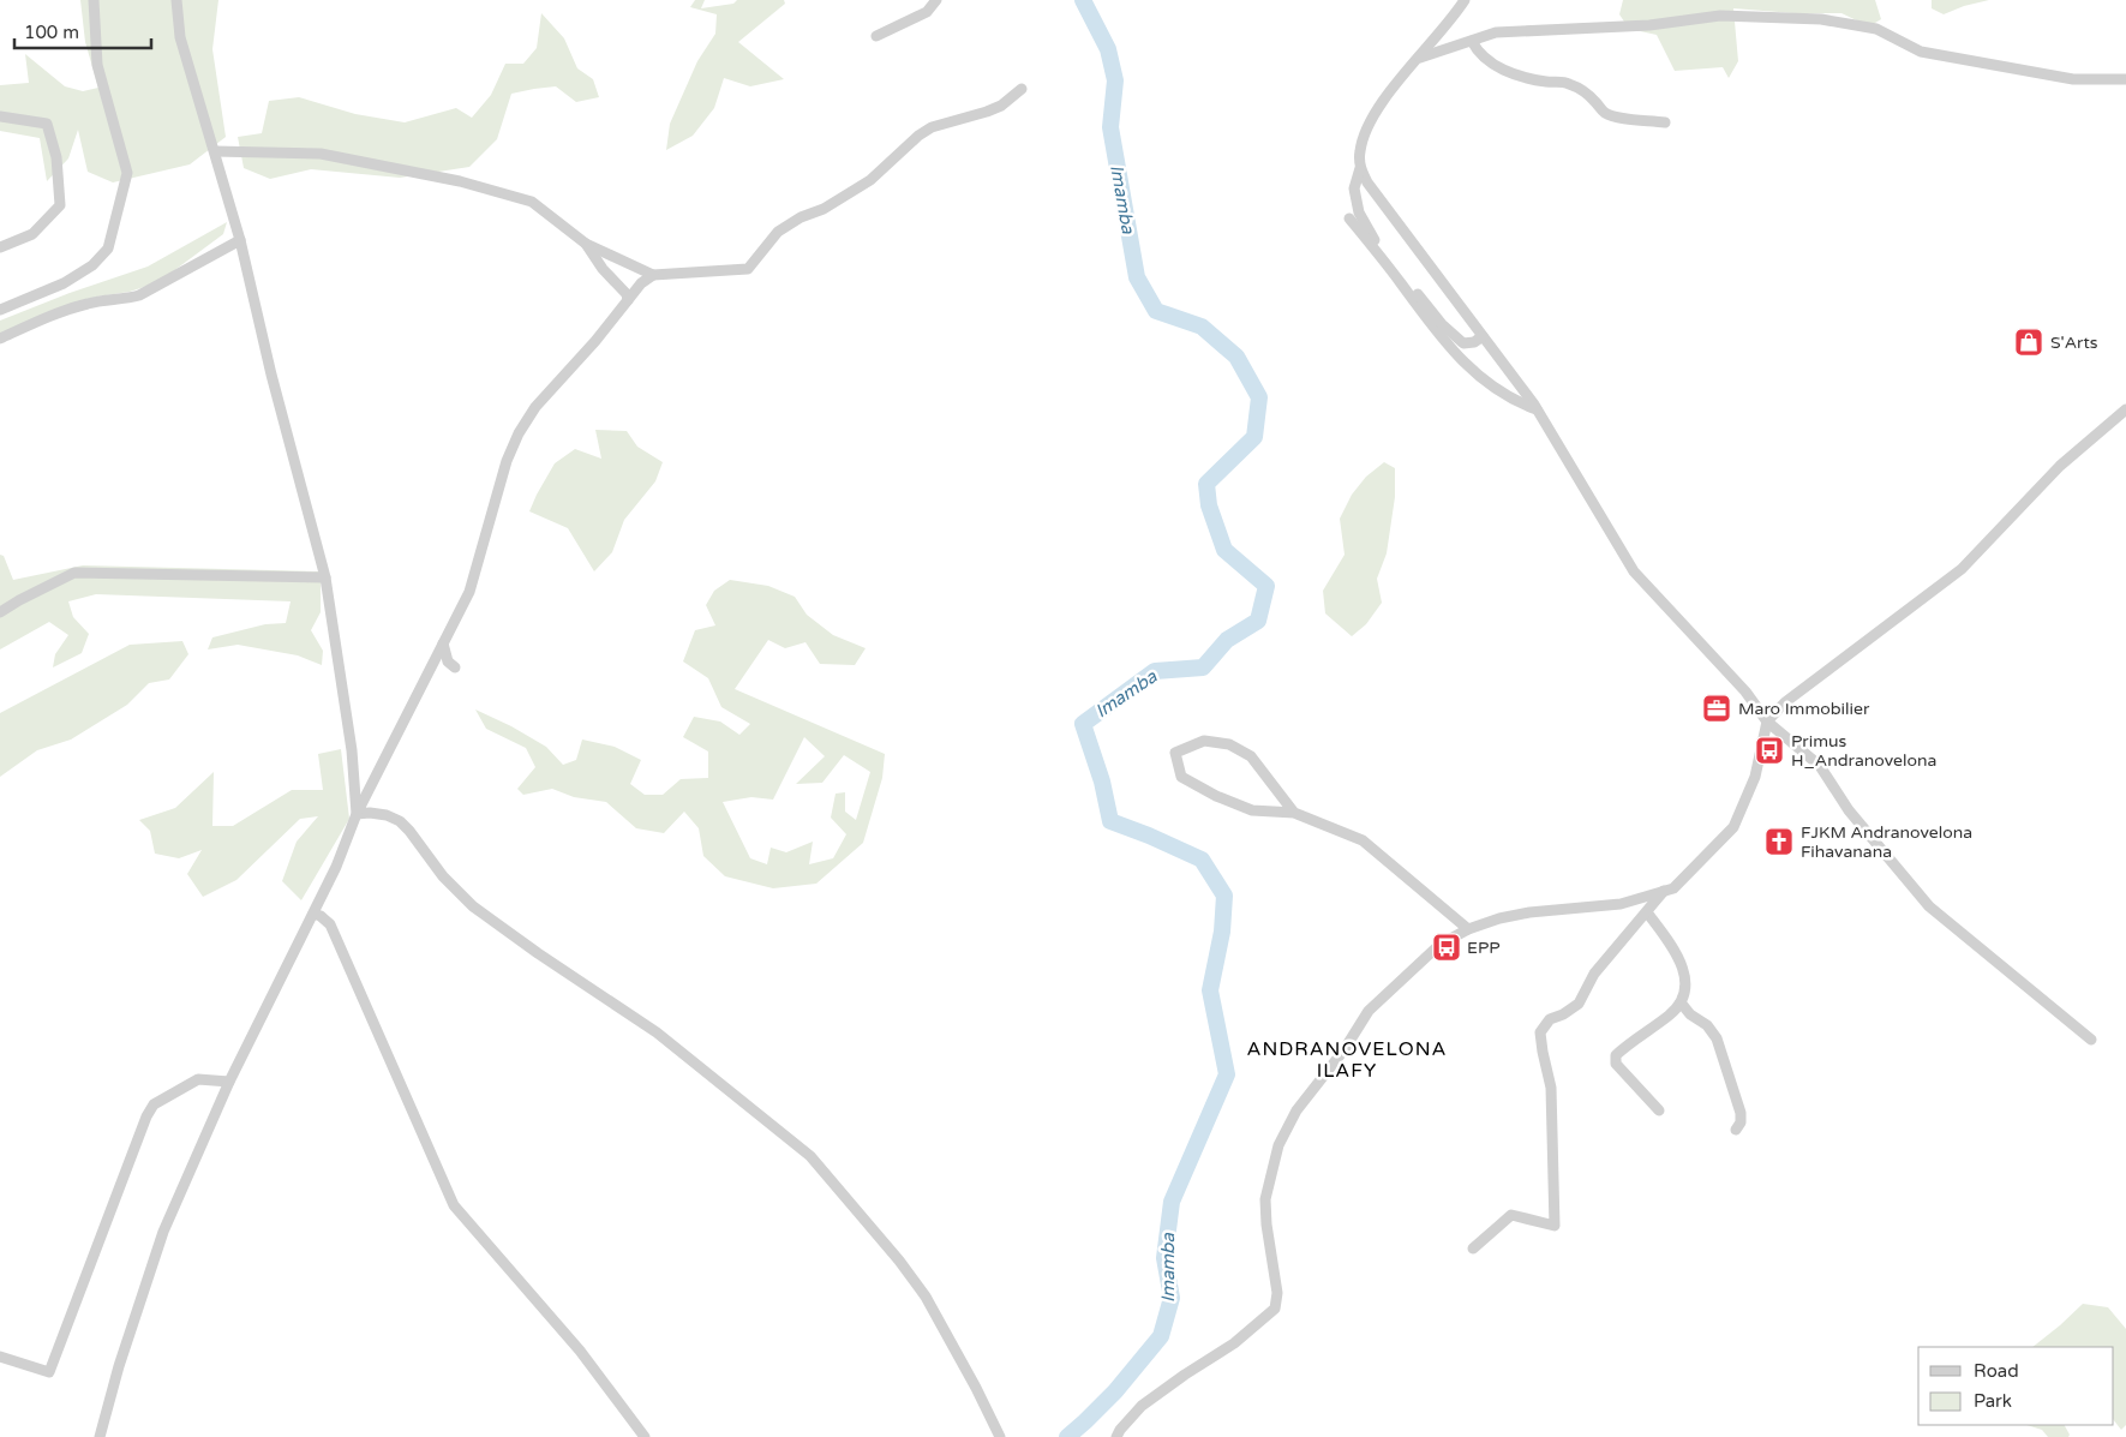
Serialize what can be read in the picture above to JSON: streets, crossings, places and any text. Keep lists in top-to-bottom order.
{
  "districts": ["ANDRANOVELONA ILAFY"],
  "water": ["Imamba"],
  "places": {
    "shop": ["S'Arts"],
    "office": ["Maro Immobilier"],
    "bus stop": ["Primus H_Andranovelona", "EPP"],
    "church": ["FJKM Andranovelona Fihavanana"]
  },
  "legend": ["Road", "Park"],
  "scale_bar": "100 m"
}
